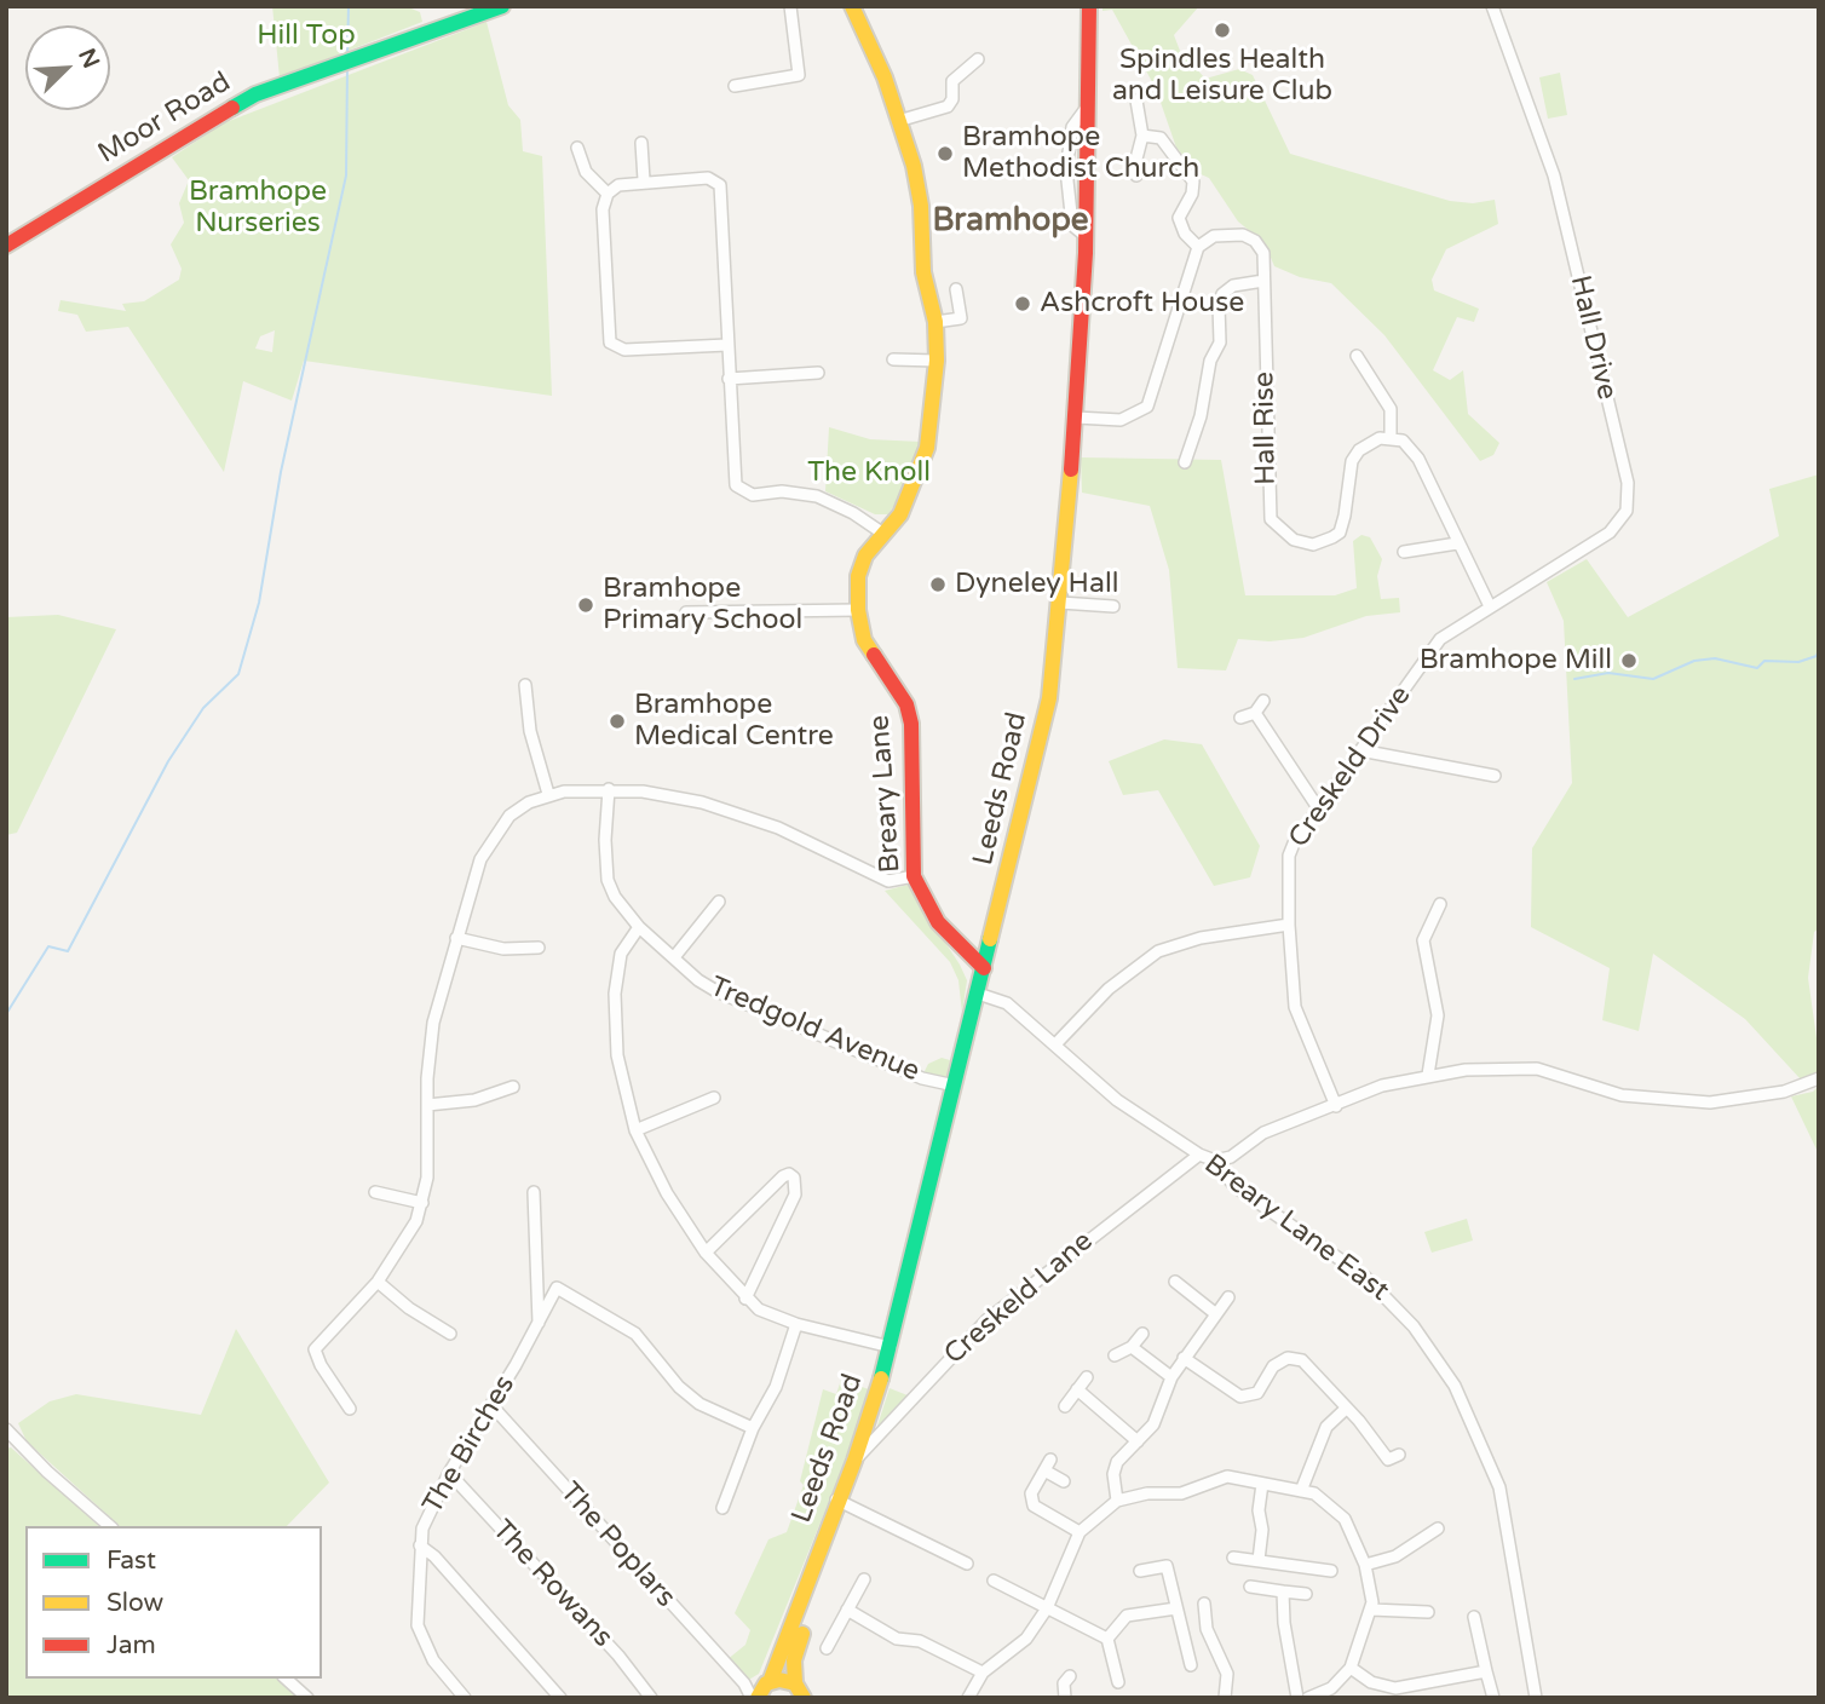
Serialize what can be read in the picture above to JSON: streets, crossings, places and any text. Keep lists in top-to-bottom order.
{
  "streets": {
    "main road": ["Moor Road", "Leeds Road", "Breary Lane"],
    "street": [
      "Hall Drive",
      "Hall Rise",
      "Creskeld Drive",
      "Tredgold Avenue",
      "Breary Lane East",
      "Creskeld Lane",
      "The Birches",
      "The Poplars",
      "The Rowans"
    ]
  },
  "crossings": [
    ["Hall Drive", "Creskeld Drive"],
    ["Leeds Road", "Breary Lane"],
    ["Leeds Road", "Tredgold Avenue"],
    ["Leeds Road", "Breary Lane East"],
    ["Leeds Road", "Creskeld Lane"],
    ["Leeds Road", "The Poplars"],
    ["Breary Lane East", "Creskeld Lane"],
    ["The Birches", "The Poplars"],
    ["The Birches", "The Rowans"]
  ],
  "districts": ["Bramhope"],
  "parks": ["Hill Top", "Bramhope Nurseries", "The Knoll"],
  "places": [
    "Spindles Health and Leisure Club",
    "Bramhope Methodist Church",
    "Ashcroft House",
    "Dyneley Hall",
    "Bramhope Primary School",
    "Bramhope Mill",
    "Bramhope Medical Centre"
  ],
  "legend": ["Fast", "Slow", "Jam"],
  "north": "top right"
}
